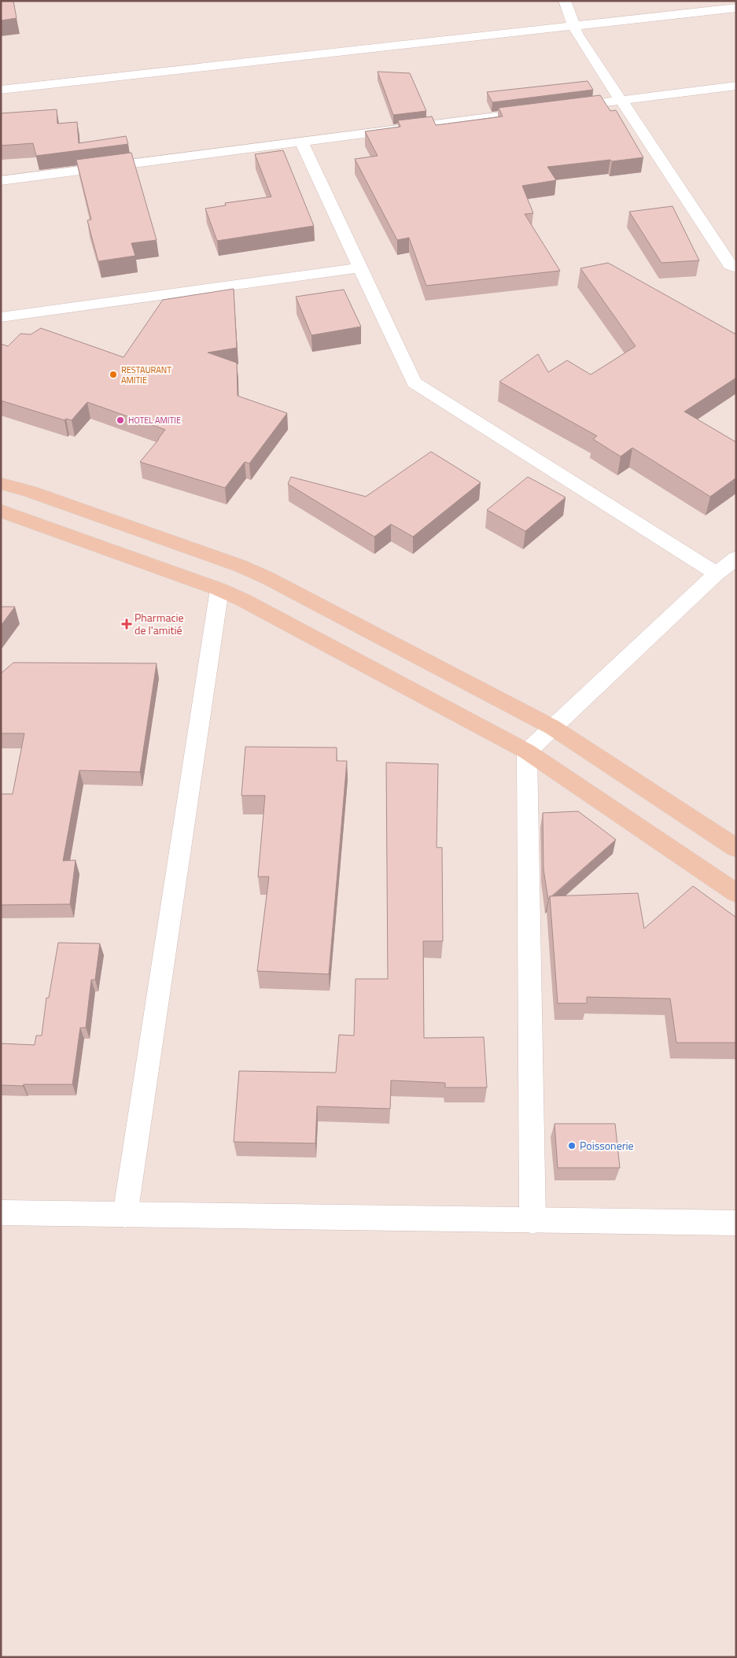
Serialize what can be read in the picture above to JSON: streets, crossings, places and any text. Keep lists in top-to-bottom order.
{
  "places": {
    "other": ["RESTAURANT AMITIE", "HOTEL AMITIE", "Poissonerie"],
    "health": ["Pharmacie de l'amitié"]
  }
}
